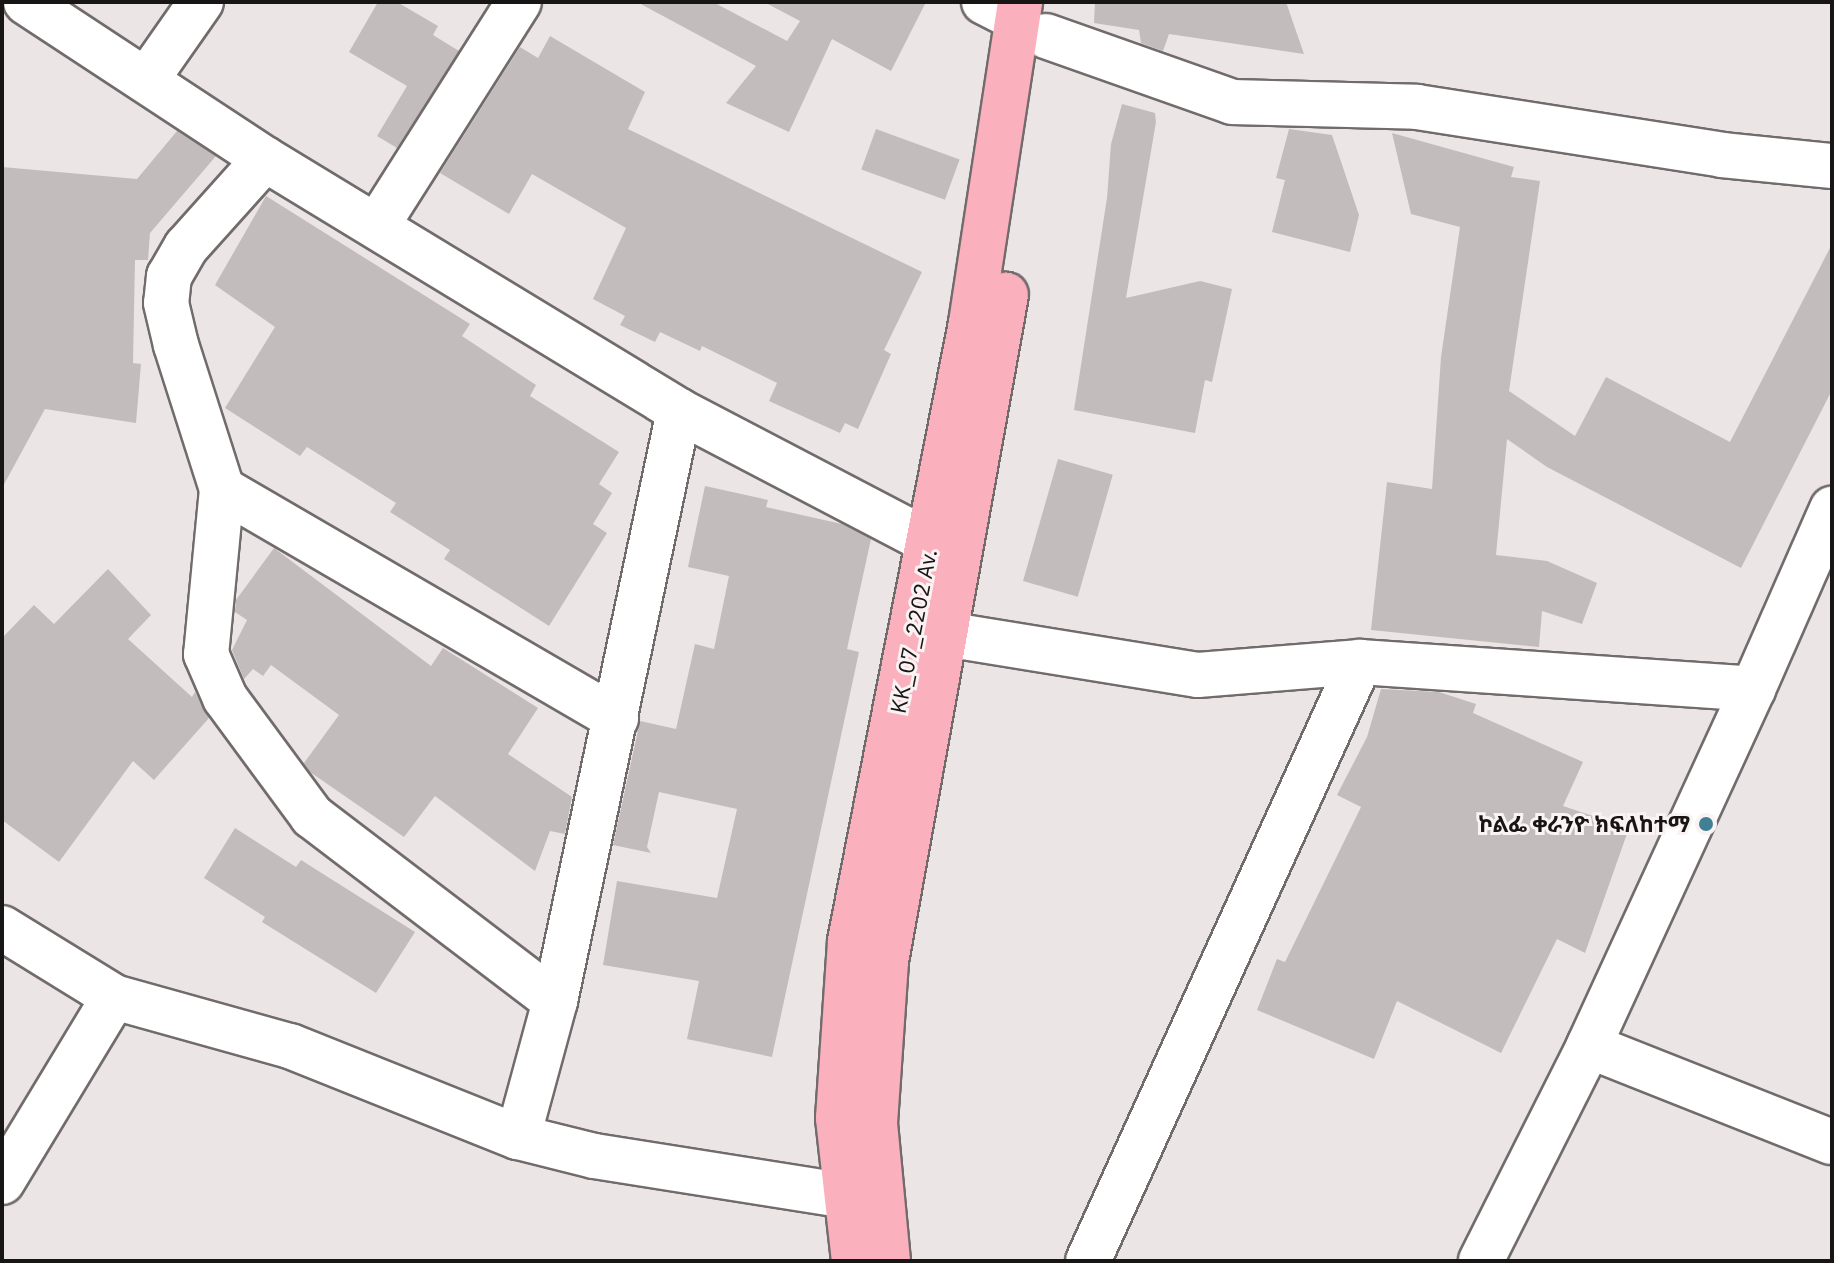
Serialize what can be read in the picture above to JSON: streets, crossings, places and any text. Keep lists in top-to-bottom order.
{
  "streets": {
    "main road": ["KK_07_2202 Av."]
  },
  "places": ["ኮልፌ ቀራንዮ ክፍለከተማ"]
}
